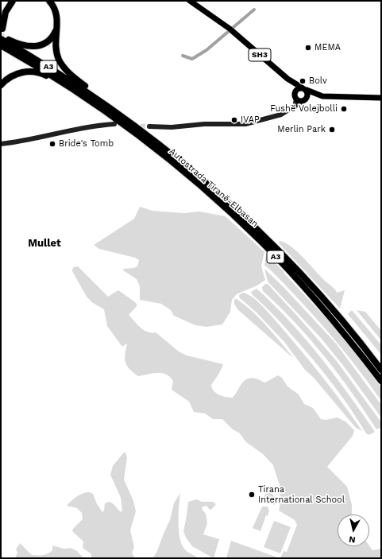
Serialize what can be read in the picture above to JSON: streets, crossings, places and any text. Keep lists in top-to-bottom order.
{
  "streets": {
    "highway": ["A3", "Autostrada Tiranë-Elbasan"],
    "main road": ["SH3"]
  },
  "crossings": [
    ["A3", "Autostrada Tiranë-Elbasan"]
  ],
  "districts": ["Mullet"],
  "places": [
    "MEMA",
    "Bolv",
    "Fushë Volejbolli",
    "IVAP",
    "Merlin Park",
    "Bride's Tomb",
    "Tirana International School"
  ],
  "north": "bottom"
}
